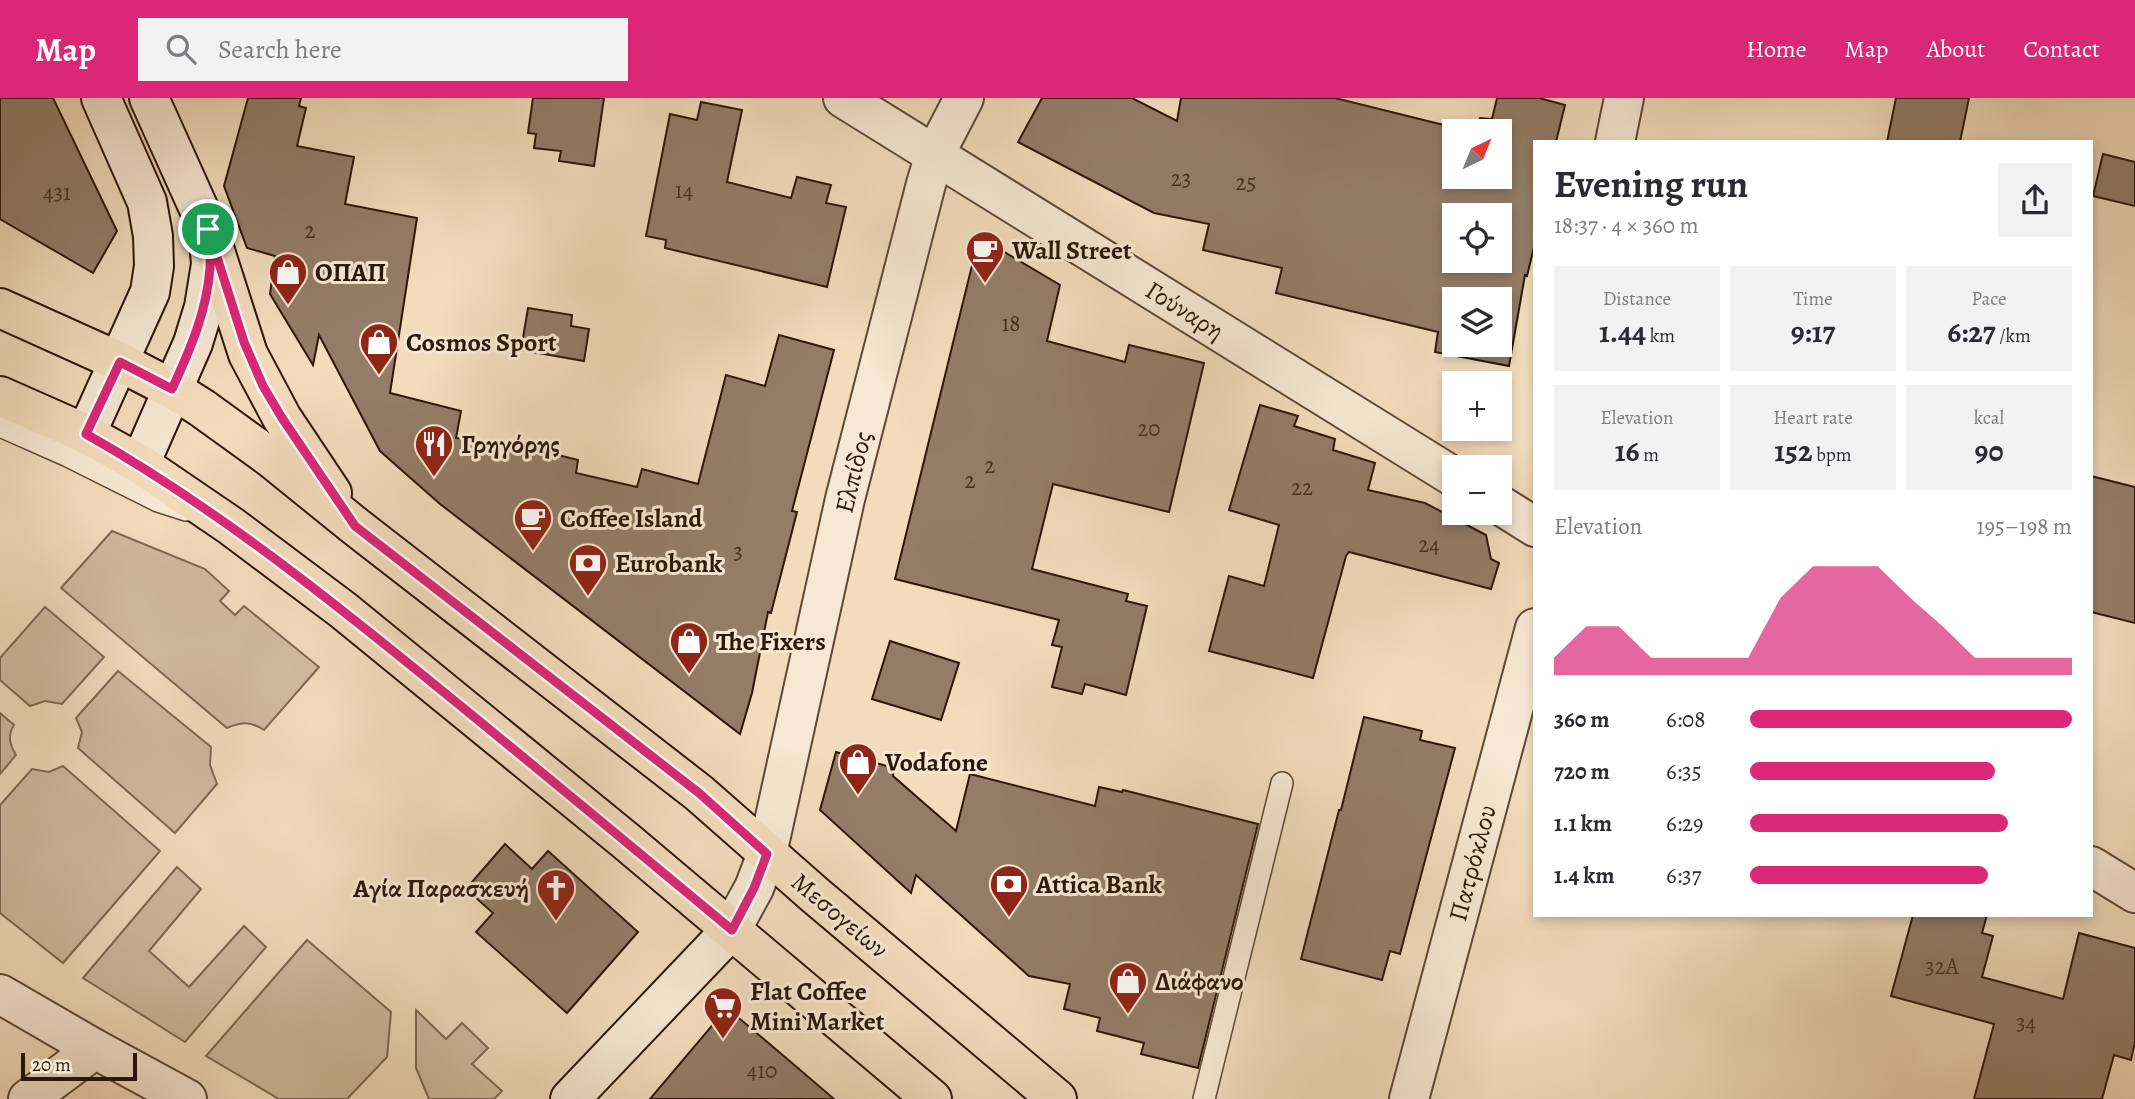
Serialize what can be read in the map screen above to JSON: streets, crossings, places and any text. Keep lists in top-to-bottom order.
{
  "streets": {
    "main road": ["Μεσογείων"],
    "street": ["Γούναρη", "Ελπίδος", "Πατρόκλου"]
  },
  "crossings": [
    ["Γούναρη", "Ελπίδος"],
    ["Ελπίδος", "Μεσογείων"]
  ],
  "places": {
    "cafe": ["Wall Street", "Coffee Island"],
    "shop": [
      "ΟΠΑΠ",
      "Cosmos Sport",
      "The Fixers",
      "Vodafone",
      "Διάφανο"
    ],
    "restaurant": ["Γρηγόρης"],
    "bank": ["Eurobank", "Attica Bank"],
    "church": ["Αγία Παρασκευή"],
    "supermarket": ["Flat Coffee Mini Market"]
  },
  "house_numbers": [
    "23",
    "25",
    "14",
    "431",
    "2",
    "18",
    "20",
    "2",
    "2",
    "22",
    "24",
    "3",
    "32Α",
    "34",
    "410"
  ],
  "scale_bar": "20 m",
  "north": "top right",
  "page": {
    "header": "Map",
    "search": "Search here",
    "nav": [
      "Home",
      "Map",
      "About",
      "Contact"
    ],
    "map_buttons": ["+", "−"],
    "heading": ["Evening run", "18:37 · 4 × 360 m"],
    "stats": [
      ["Distance", "1.44 km"],
      ["Time", "9:17"],
      ["Pace", "6:27 /km"],
      ["Elevation", "16 m"],
      ["Heart rate", "152 bpm"],
      ["kcal", "90"]
    ],
    "chart": ["Elevation", "195–198 m"],
    "list": [
      {
        "name": "360 m",
        "note": "6:08"
      },
      {
        "name": "720 m",
        "note": "6:35"
      },
      {
        "name": "1.1 km",
        "note": "6:29"
      },
      {
        "name": "1.4 km",
        "note": "6:37"
      }
    ],
    "scale": "20 m"
  }
}
